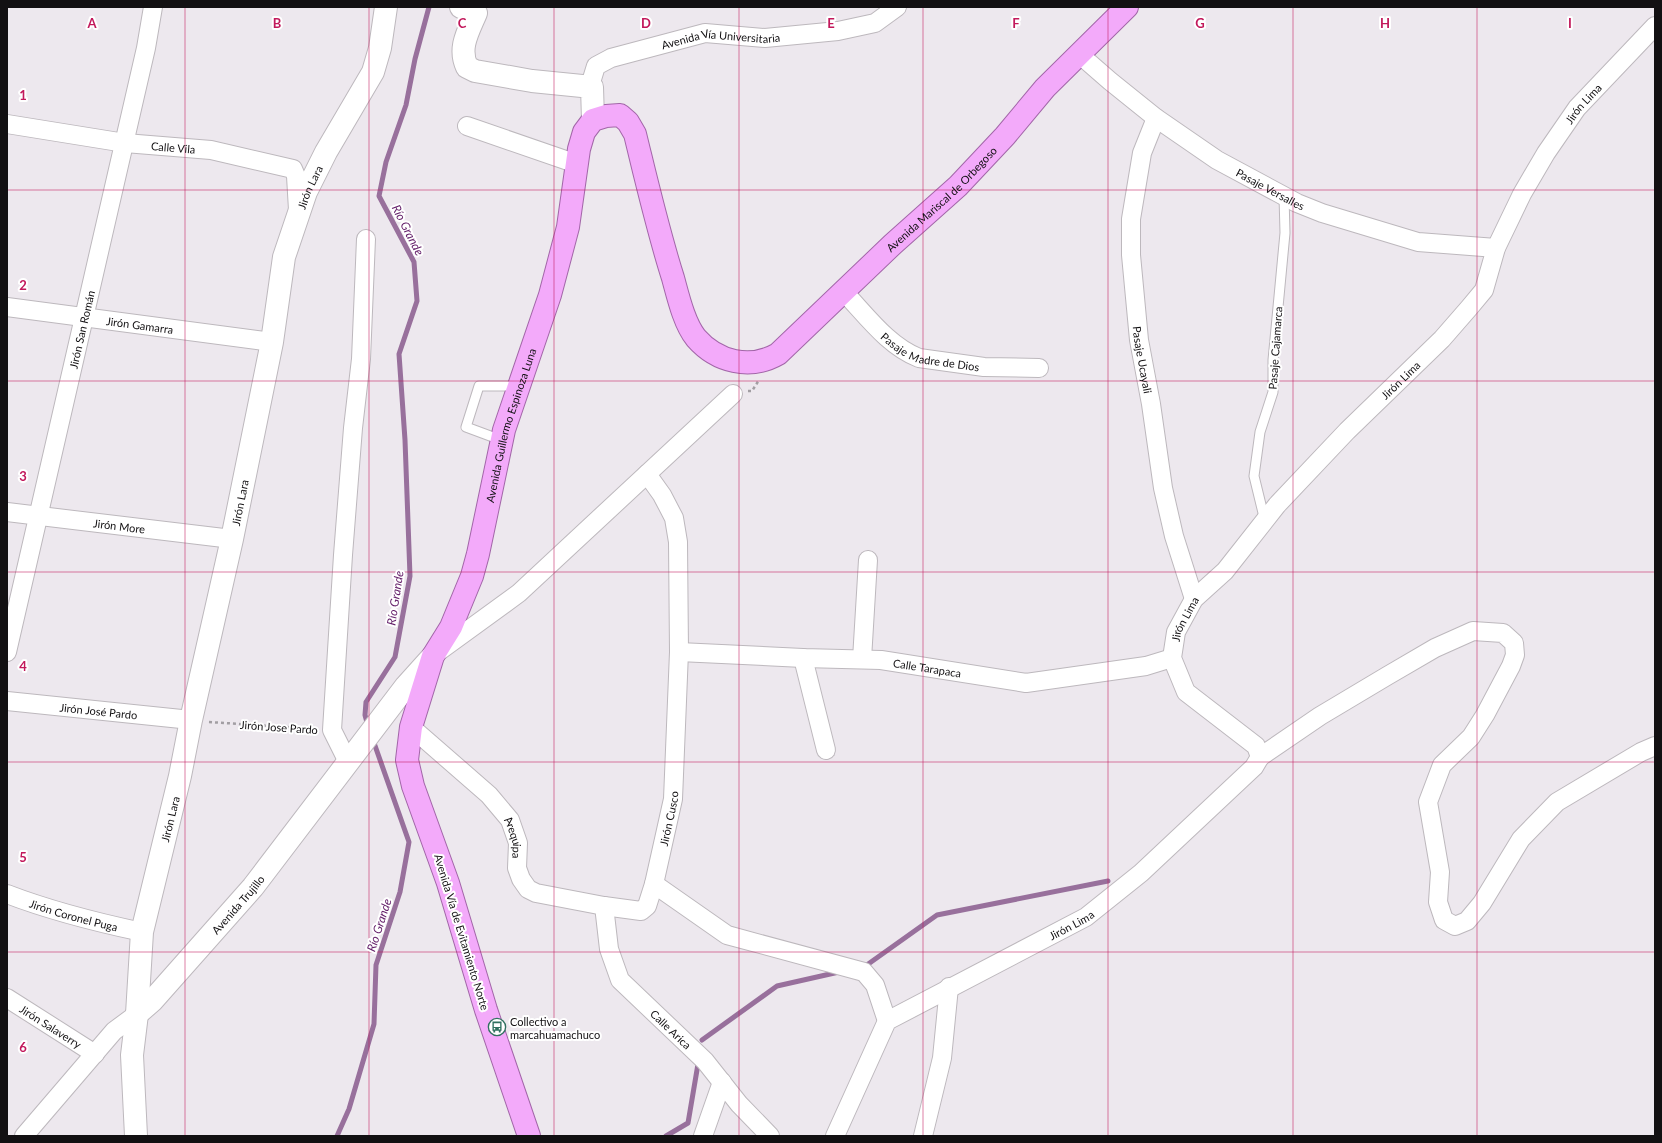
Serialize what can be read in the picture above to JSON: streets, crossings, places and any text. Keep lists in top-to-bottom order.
{
  "streets": {
    "highway": ["Avenida Mariscal de Orbegoso", "Avenida Guillermo Espinoza Luna", "Avenida Vía de Evitamiento Norte"],
    "street": [
      "Avenida Vía Universitaria",
      "Jirón Lima",
      "Calle Vila",
      "Jirón Lara",
      "Pasaje Versalles",
      "Jirón Gamarra",
      "Jirón San Román",
      "Pasaje Madre de Dios",
      "Pasaje Ucayali",
      "Jirón More",
      "Calle Tarapaca",
      "Jirón José Pardo",
      "Jirón Jose Pardo",
      "Jirón Cusco",
      "Arequipa",
      "Avenida Trujillo",
      "Jirón Coronel Puga",
      "Jirón Salaverry",
      "Calle Arica"
    ],
    "lane": ["Pasaje Cajamarca"]
  },
  "crossings": [
    ["Avenida Vía Universitaria", "Avenida Mariscal de Orbegoso"],
    ["Avenida Vía Universitaria", "Avenida Guillermo Espinoza Luna"],
    ["Jirón Lima", "Pasaje Versalles"],
    ["Jirón Lima", "Pasaje Cajamarca"],
    ["Jirón Lima", "Pasaje Ucayali"],
    ["Jirón Lima", "Calle Tarapaca"],
    ["Calle Vila", "Jirón Lara"],
    ["Calle Vila", "Jirón San Román"],
    ["Jirón Lara", "Jirón Gamarra"],
    ["Jirón Lara", "Jirón More"],
    ["Jirón Lara", "Jirón José Pardo"],
    ["Jirón Lara", "Jirón Jose Pardo"],
    ["Jirón Lara", "Avenida Trujillo"],
    ["Jirón Lara", "Jirón Coronel Puga"],
    ["Pasaje Versalles", "Avenida Mariscal de Orbegoso"],
    ["Pasaje Versalles", "Pasaje Cajamarca"],
    ["Pasaje Versalles", "Pasaje Ucayali"],
    ["Avenida Mariscal de Orbegoso", "Pasaje Madre de Dios"],
    ["Avenida Mariscal de Orbegoso", "Avenida Guillermo Espinoza Luna"],
    ["Jirón Gamarra", "Jirón San Román"],
    ["Jirón San Román", "Jirón More"],
    ["Avenida Guillermo Espinoza Luna", "Arequipa"],
    ["Avenida Guillermo Espinoza Luna", "Avenida Trujillo"],
    ["Avenida Guillermo Espinoza Luna", "Avenida Vía de Evitamiento Norte"],
    ["Calle Tarapaca", "Jirón Cusco"],
    ["Jirón José Pardo", "Jirón Jose Pardo"],
    ["Jirón Jose Pardo", "Avenida Trujillo"],
    ["Jirón Cusco", "Arequipa"],
    ["Arequipa", "Avenida Vía de Evitamiento Norte"],
    ["Arequipa", "Calle Arica"],
    ["Avenida Trujillo", "Jirón Salaverry"]
  ],
  "water": ["Río Grande"],
  "places": {
    "bus stop": ["Collectivo a marcahuamachuco"]
  },
  "grid": {
    "columns": [
      "A",
      "B",
      "C",
      "D",
      "E",
      "F",
      "G",
      "H",
      "I"
    ],
    "rows": [
      "1",
      "2",
      "3",
      "4",
      "5",
      "6"
    ]
  }
}
